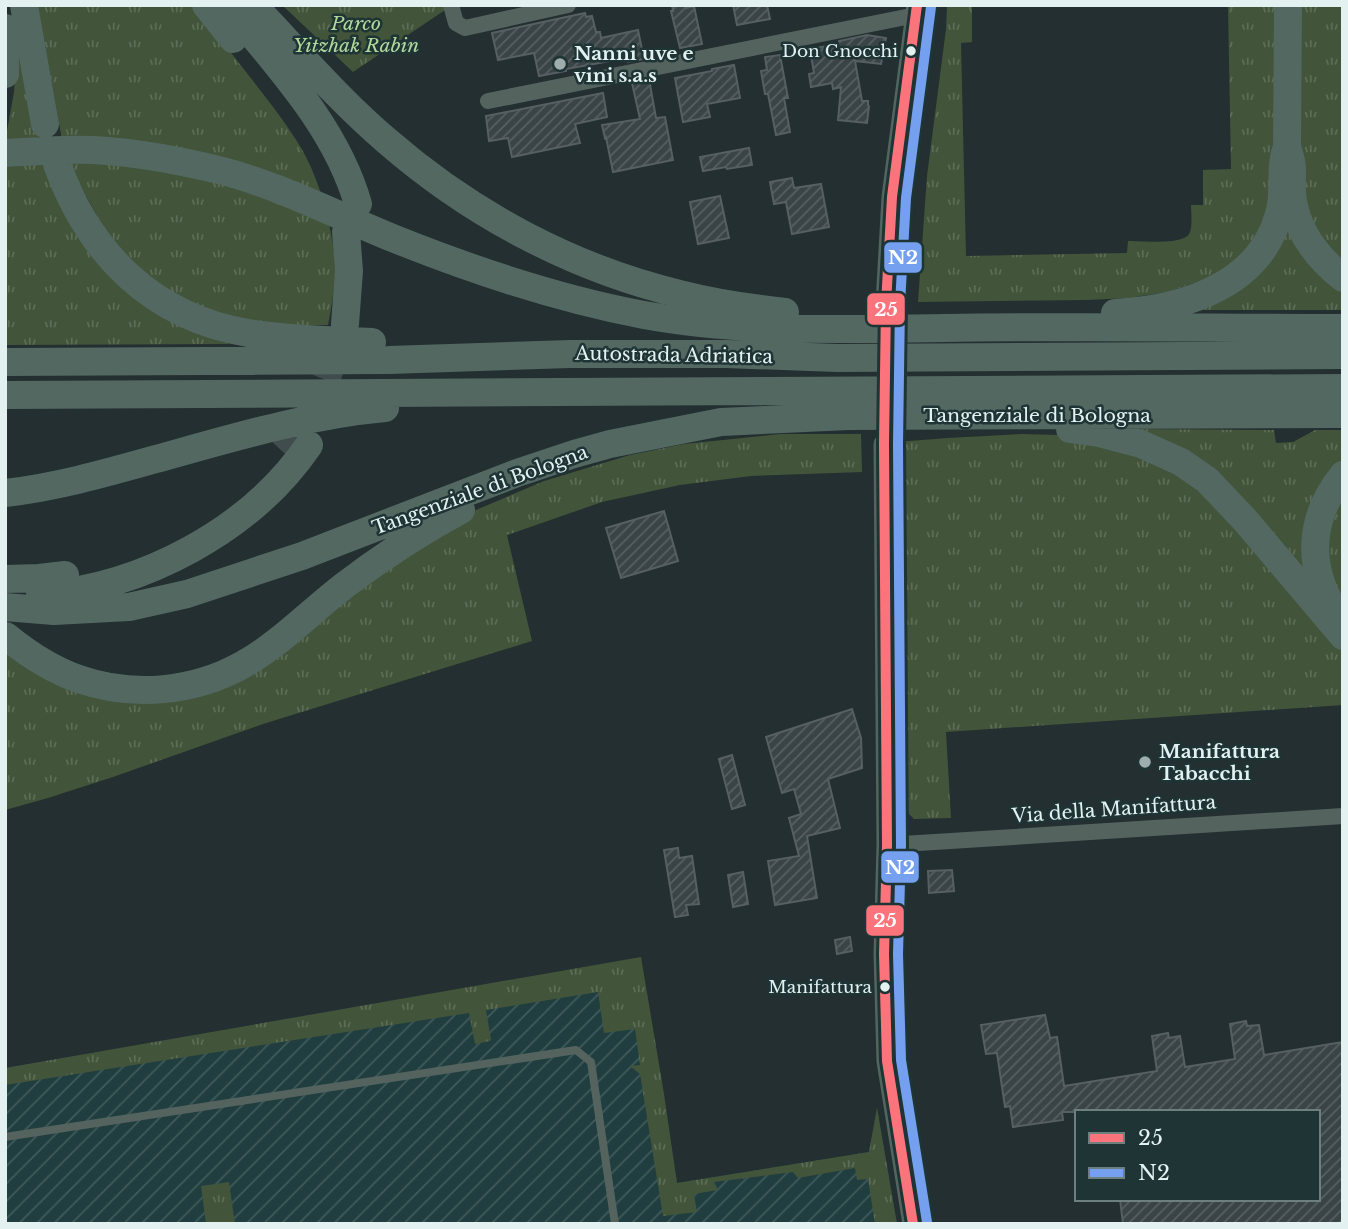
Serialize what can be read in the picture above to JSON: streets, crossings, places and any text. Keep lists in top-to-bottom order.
{
  "streets": {
    "highway": ["Autostrada Adriatica", "Tangenziale di Bologna"],
    "street": ["Via della Manifattura"]
  },
  "parks": ["Parco Yitzhak Rabin"],
  "places": [
    "Don Gnocchi",
    "Nanni uve e vini s.a.s",
    "Manifattura Tabacchi",
    "Manifattura"
  ],
  "lines": ["transit line 25", "transit line N2"],
  "legend": ["25", "N2"]
}
